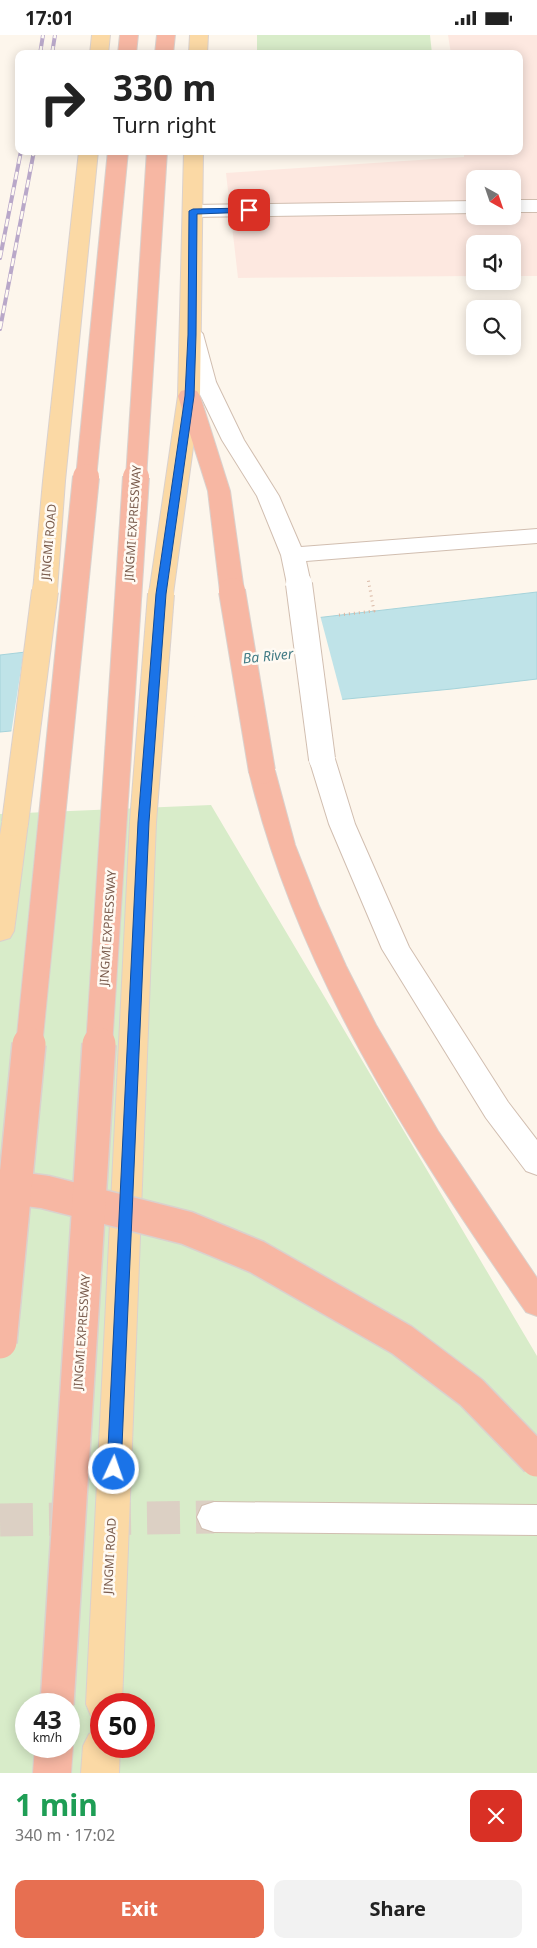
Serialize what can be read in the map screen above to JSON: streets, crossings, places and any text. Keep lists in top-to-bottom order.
{
  "streets": {
    "highway": ["JINGMI EXPRESSWAY"],
    "main road": ["JINGMI ROAD"]
  },
  "water": ["Ba River"],
  "north": "bottom right",
  "page": {
    "status": "17:01",
    "turn": ["330 m", "Turn right"],
    "speed": "43 km/h",
    "limit": "50",
    "heading": ["1 min", "340 m · 17:02"],
    "buttons": ["Exit", "Share"]
  }
}
